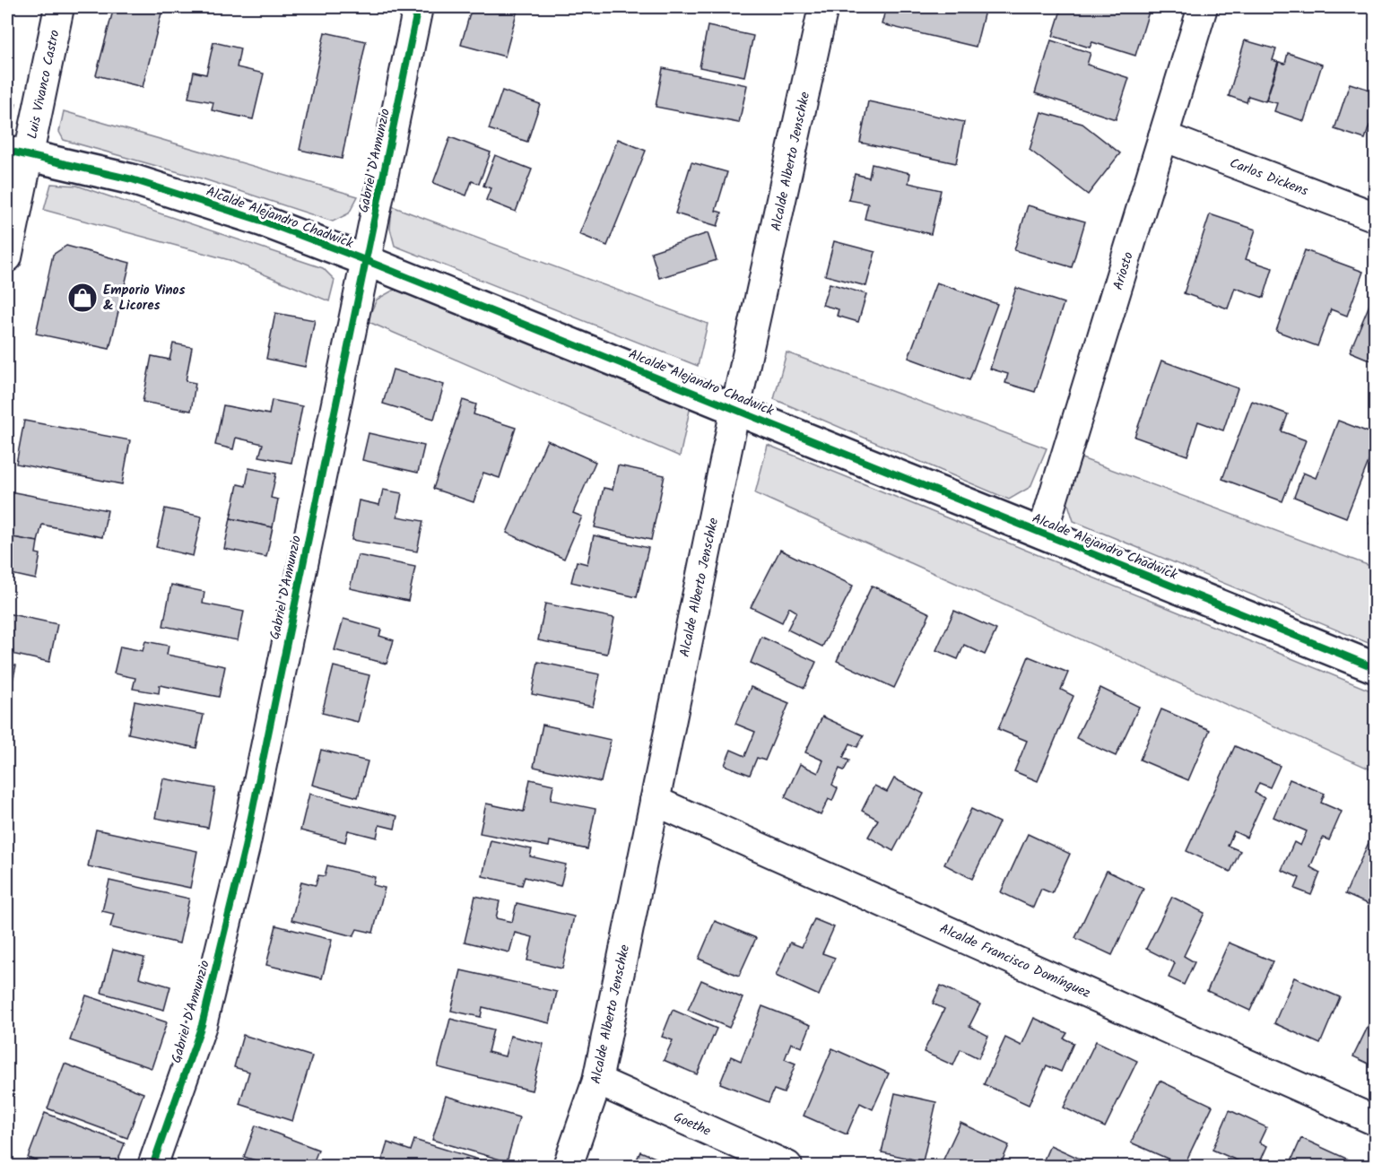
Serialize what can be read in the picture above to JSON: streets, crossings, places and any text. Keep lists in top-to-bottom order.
{
  "streets": {
    "street": [
      "Luis Vivanco Castro",
      "Gabriel D'Annunzio",
      "Alcalde Alberto Jenschke",
      "Carlos Dickens",
      "Alcalde Alejandro Chadwick",
      "Ariosto",
      "Alcalde Francisco Domínguez",
      "Goethe"
    ]
  },
  "crossings": [
    ["Luis Vivanco Castro", "Alcalde Alejandro Chadwick"],
    ["Gabriel D'Annunzio", "Alcalde Alejandro Chadwick"],
    ["Alcalde Alberto Jenschke", "Alcalde Alejandro Chadwick"],
    ["Alcalde Alberto Jenschke", "Alcalde Francisco Domínguez"],
    ["Alcalde Alberto Jenschke", "Goethe"],
    ["Carlos Dickens", "Ariosto"],
    ["Alcalde Alejandro Chadwick", "Ariosto"]
  ],
  "places": {
    "shop": ["Emporio Vinos & Licores"]
  }
}
